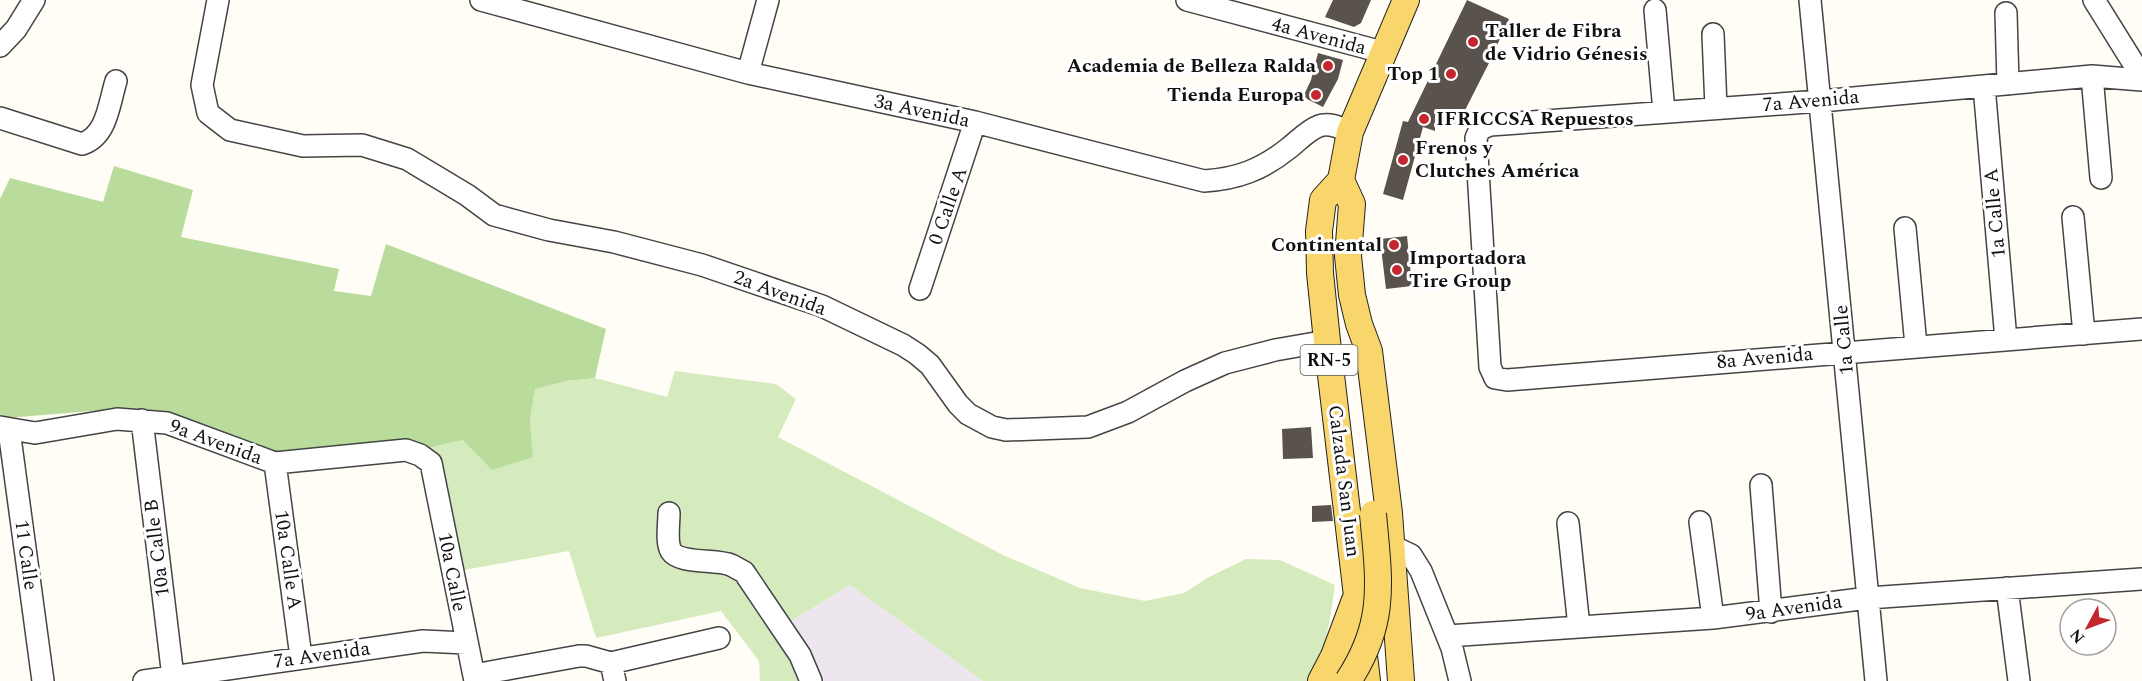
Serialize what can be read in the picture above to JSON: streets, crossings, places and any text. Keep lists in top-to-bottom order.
{
  "streets": {
    "main road": ["RN-5", "Calzada San Juan"],
    "street": [
      "4a Avenida",
      "7a Avenida",
      "3a Avenida",
      "0 Calle A",
      "1a Calle A",
      "2a Avenida",
      "1a Calle",
      "8a Avenida",
      "9a Avenida",
      "10a Calle B",
      "11 Calle",
      "10a Calle A",
      "10a Calle"
    ]
  },
  "crossings": [
    ["4a Avenida", "Calzada San Juan"],
    ["7a Avenida", "1a Calle A"],
    ["7a Avenida", "1a Calle"],
    ["7a Avenida", "8a Avenida"],
    ["7a Avenida", "10a Calle B"],
    ["7a Avenida", "10a Calle A"],
    ["7a Avenida", "10a Calle"],
    ["3a Avenida", "0 Calle A"],
    ["3a Avenida", "Calzada San Juan"],
    ["1a Calle A", "8a Avenida"],
    ["2a Avenida", "Calzada San Juan"],
    ["1a Calle", "8a Avenida"],
    ["1a Calle", "9a Avenida"],
    ["9a Avenida", "10a Calle B"],
    ["9a Avenida", "11 Calle"],
    ["9a Avenida", "10a Calle A"],
    ["9a Avenida", "10a Calle"]
  ],
  "places": [
    "Taller de Fibra de Vidrio Génesis",
    "Academia de Belleza Ralda",
    "Top 1",
    "Tienda Europa",
    "IFRICCSA Repuestos",
    "Frenos y Clutches América",
    "Continental",
    "Importadora Tire Group"
  ],
  "north": "bottom left"
}
